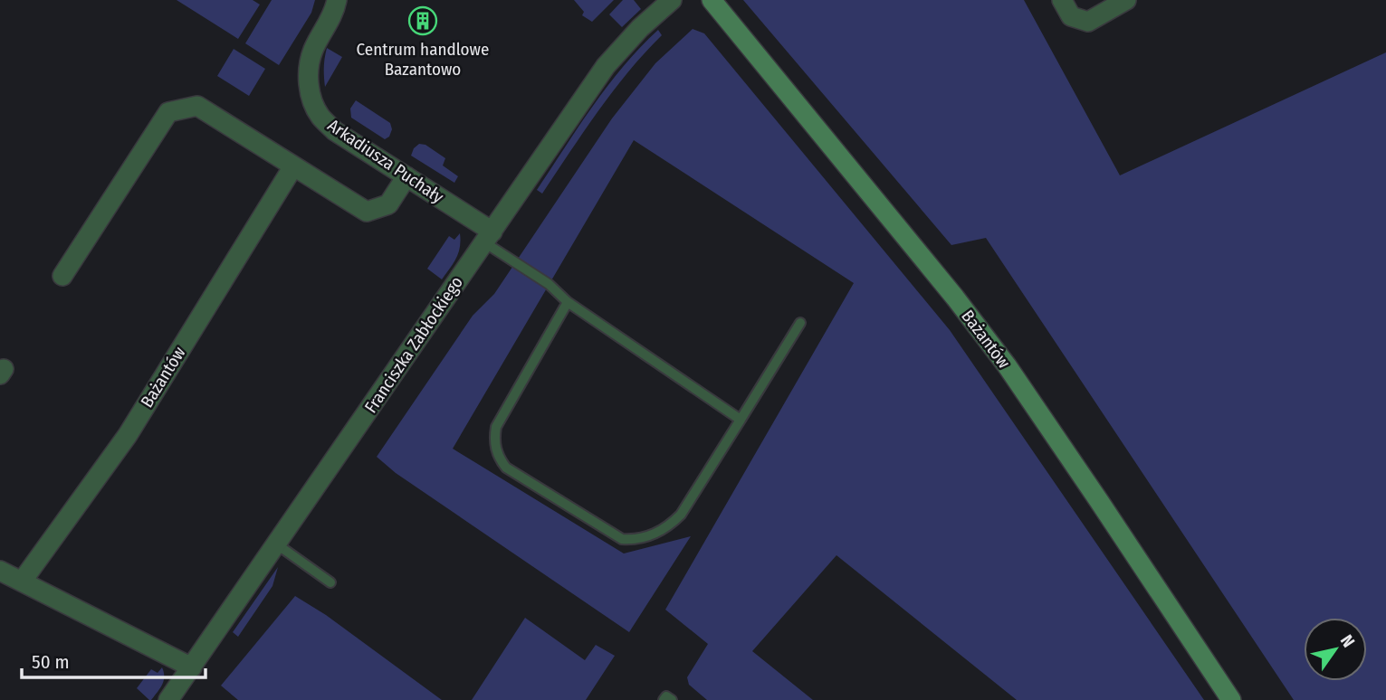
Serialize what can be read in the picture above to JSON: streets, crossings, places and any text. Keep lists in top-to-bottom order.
{
  "streets": {
    "street": ["Arkadiusza Puchały", "Bażantów", "Franciszka Zabłockiego"]
  },
  "crossings": [
    ["Arkadiusza Puchały", "Franciszka Zabłockiego"]
  ],
  "places": {
    "building": ["Centrum handlowe Bazantowo"]
  },
  "scale_bar": "50 m",
  "north": "top right"
}
